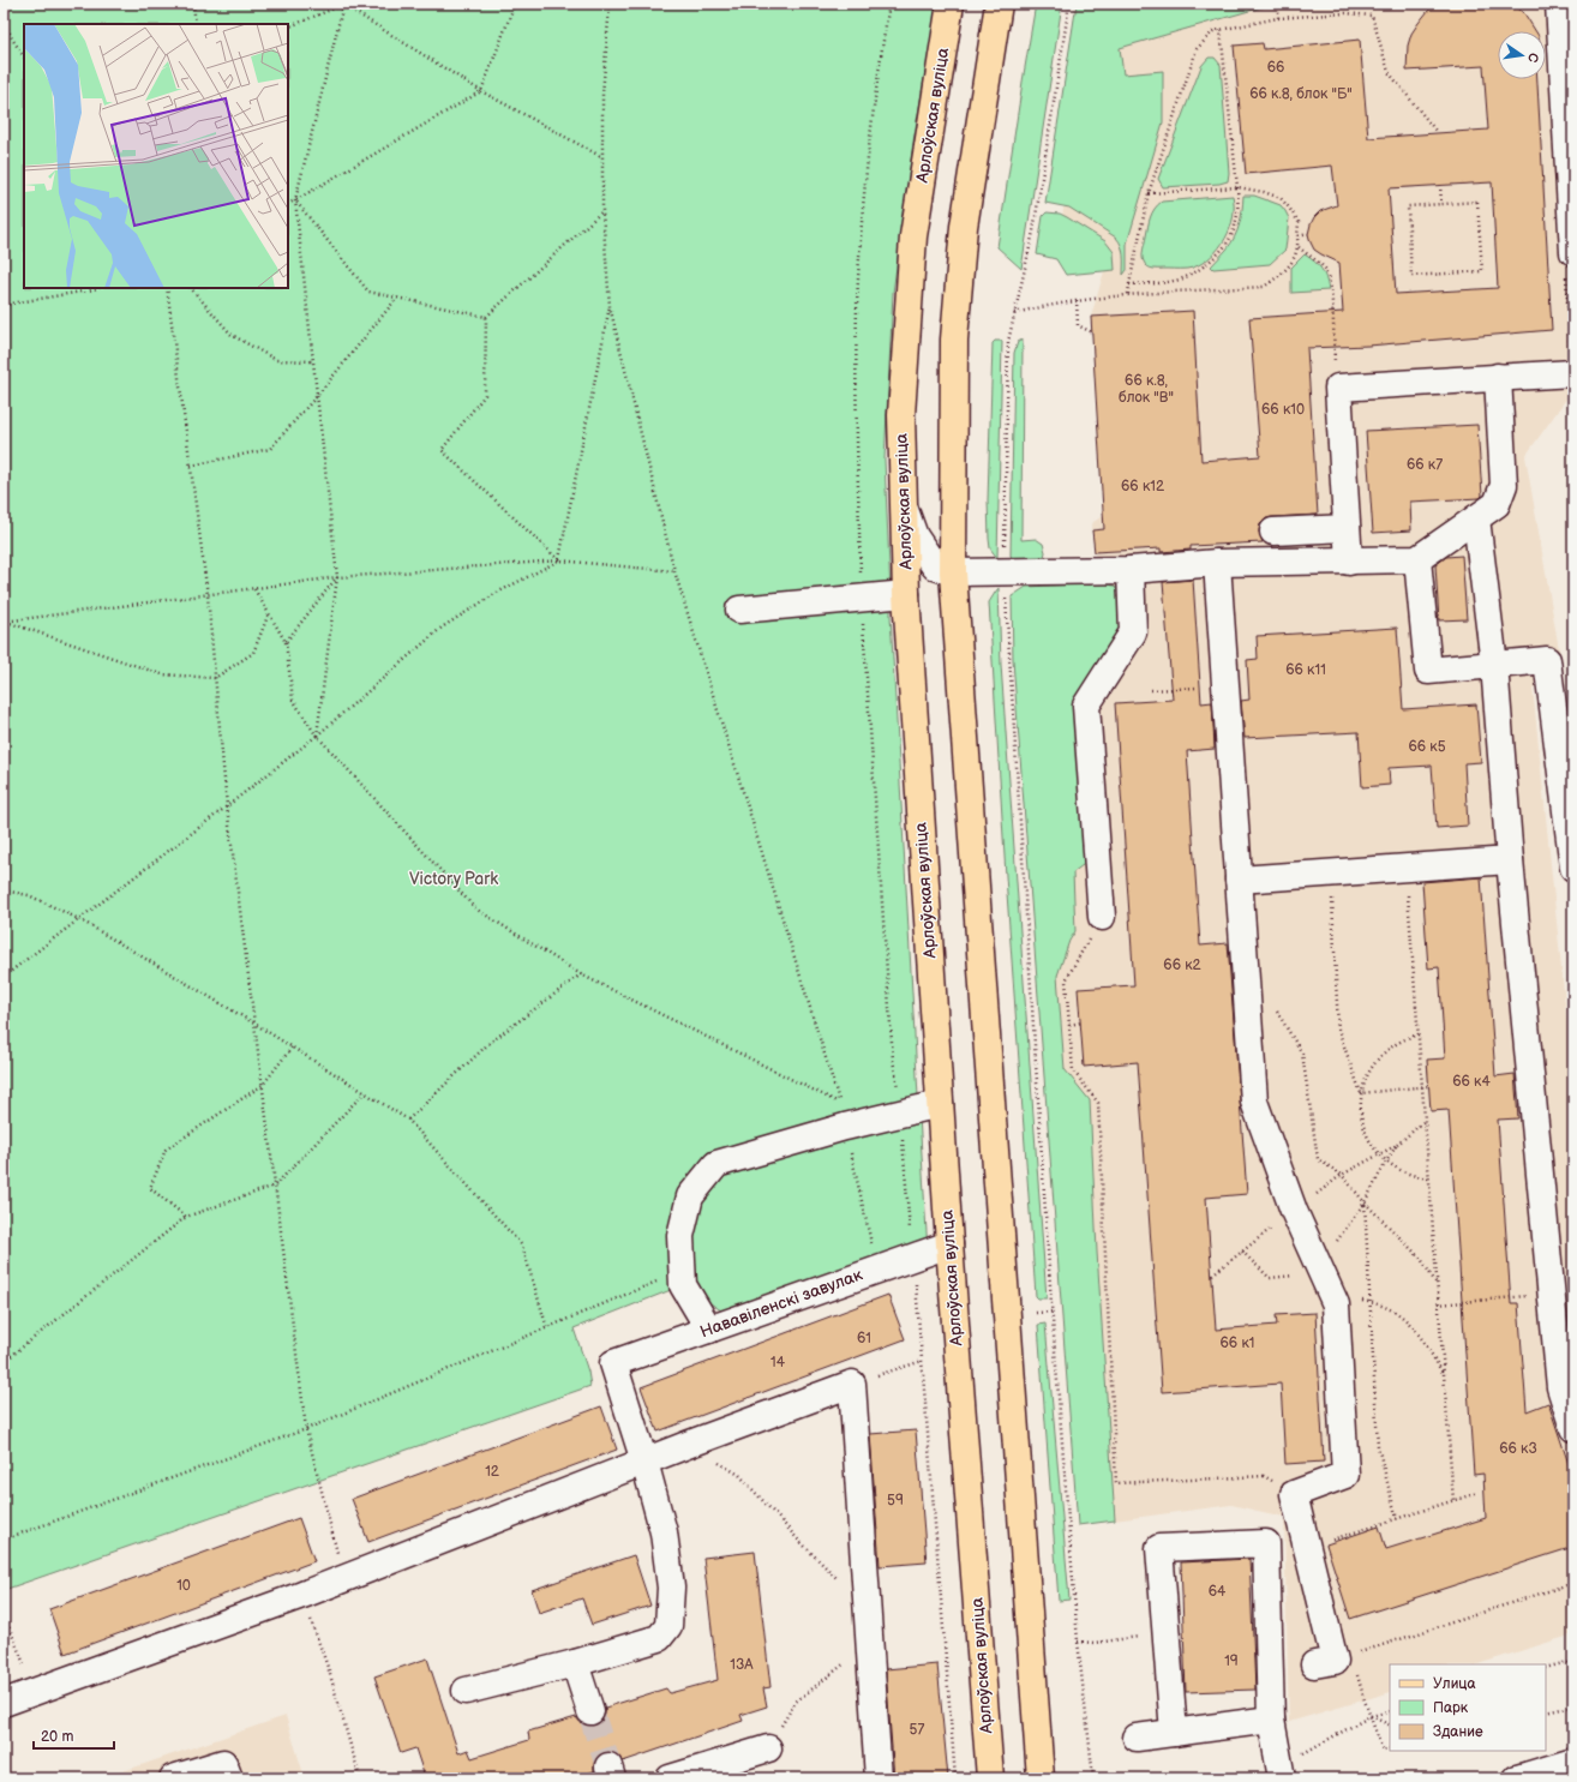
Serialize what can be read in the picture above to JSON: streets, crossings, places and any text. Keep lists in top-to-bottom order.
{
  "streets": {
    "main road": ["Арлоўская вуліца"],
    "street": ["Нававіленскі завулак"]
  },
  "crossings": [
    ["Арлоўская вуліца", "Нававіленскі завулак"]
  ],
  "parks": ["Victory Park"],
  "house_numbers": [
    "66",
    "66 к.8, блок \"Б\"",
    "66 к.8, блок \"В\"",
    "66 к10",
    "66 к7",
    "66 к12",
    "66 к11",
    "66 к5",
    "66 к2",
    "66 к4",
    "61",
    "66 к1",
    "14",
    "66 к3",
    "12",
    "59",
    "10",
    "64",
    "19",
    "13А",
    "57"
  ],
  "legend": ["Улица", "Парк", "Здание"],
  "scale_bar": "20 m",
  "north": "right"
}
